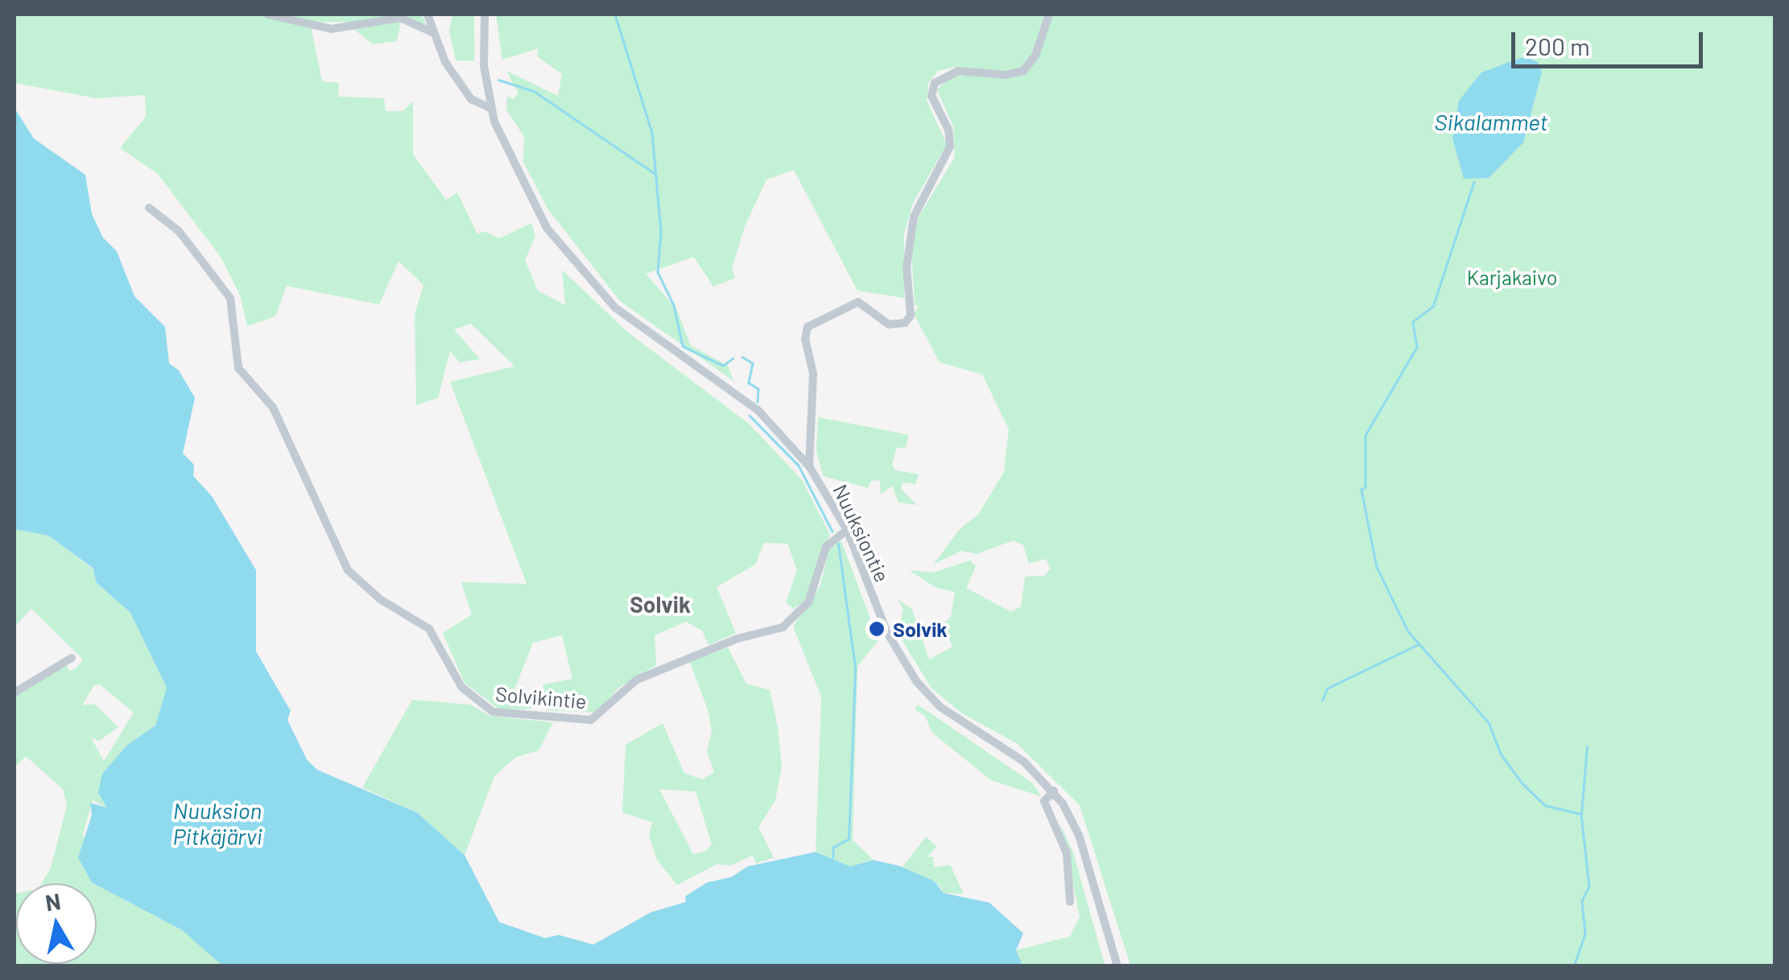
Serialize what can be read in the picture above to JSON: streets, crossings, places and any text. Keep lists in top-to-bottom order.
{
  "streets": {
    "street": ["Nuuksiontie", "Solvikintie"]
  },
  "crossings": [
    ["Nuuksiontie", "Solvikintie"]
  ],
  "districts": ["Solvik"],
  "water": ["Sikalammet", "Nuuksion Pitkäjärvi"],
  "parks": ["Karjakaivo"],
  "places": ["Solvik"],
  "scale_bar": "200 m",
  "north": "top"
}
